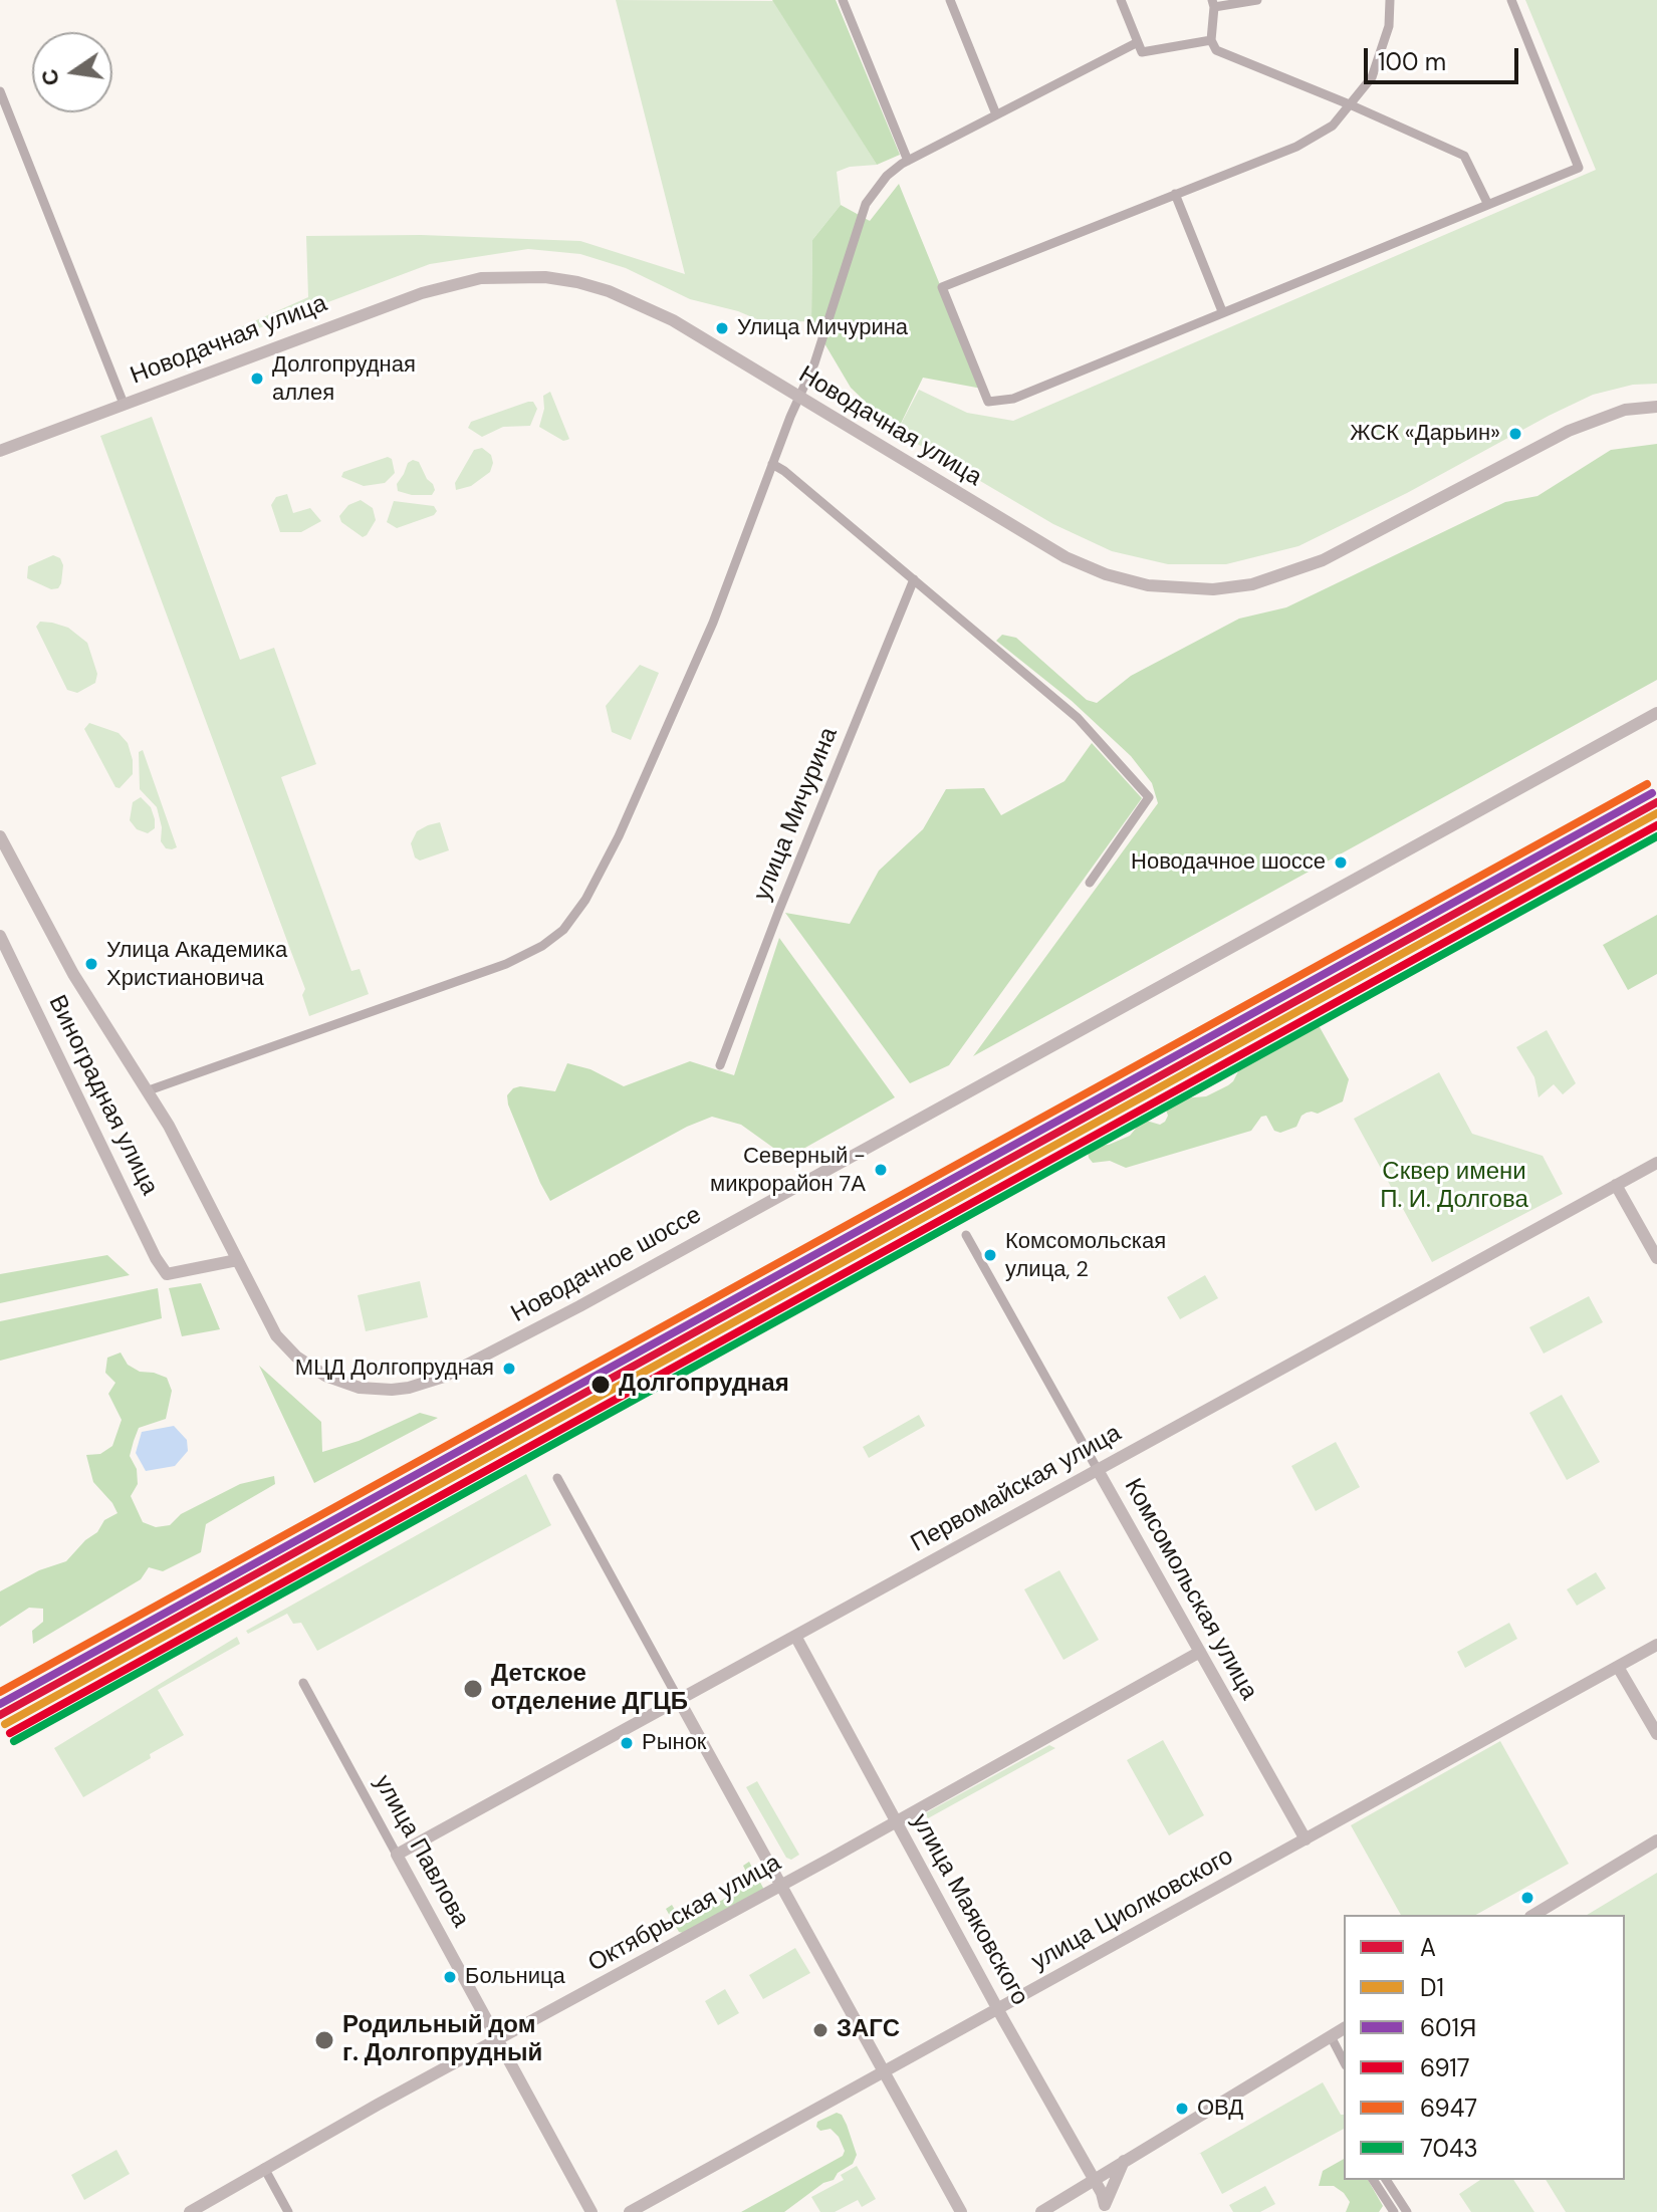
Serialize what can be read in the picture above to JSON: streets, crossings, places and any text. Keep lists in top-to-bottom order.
{
  "streets": {
    "street": [
      "Новодачная улица",
      "улица Мичурина",
      "Виноградная улица",
      "Новодачное шоссе",
      "Первомайская улица",
      "Комсомольская улица",
      "улица Павлова",
      "улица Маяковского",
      "улица Циолковского",
      "Октябрьская улица"
    ]
  },
  "crossings": [
    ["Виноградная улица", "Новодачное шоссе"],
    ["Первомайская улица", "Комсомольская улица"],
    ["Первомайская улица", "улица Павлова"],
    ["Первомайская улица", "улица Маяковского"],
    ["Комсомольская улица", "улица Циолковского"],
    ["Комсомольская улица", "Октябрьская улица"],
    ["улица Павлова", "Октябрьская улица"],
    ["улица Маяковского", "улица Циолковского"],
    ["улица Маяковского", "Октябрьская улица"]
  ],
  "parks": ["Сквер имени П. И. Долгова"],
  "places": [
    "Улица Мичурина",
    "Долгопрудная аллея",
    "ЖСК «Дарьин»",
    "Новодачное шоссе",
    "Улица Академика Христиановича",
    "Северный - микрорайон 7А",
    "Комсомольская улица, 2",
    "МЦД Долгопрудная",
    "Долгопрудная",
    "Детское отделение ДГЦБ",
    "Рынок",
    "Больница",
    "ЗАГС",
    "Родильный дом г. Долгопрудный",
    "ОВД"
  ],
  "lines": [
    "transit line 6947",
    "transit line 601Я",
    "transit line A",
    "transit line D1",
    "transit line 6917",
    "transit line 7043"
  ],
  "legend": [
    "A",
    "D1",
    "601Я",
    "6917",
    "6947",
    "7043"
  ],
  "scale_bar": "100 m",
  "north": "left"
}
